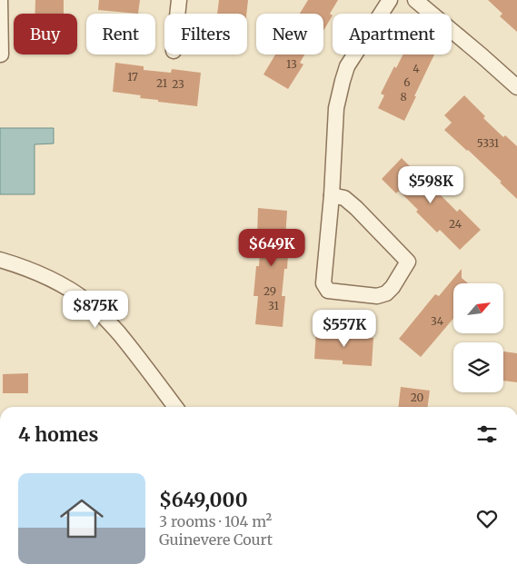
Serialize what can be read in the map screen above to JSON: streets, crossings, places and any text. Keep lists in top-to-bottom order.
{
  "house_numbers": [
    "13",
    "4",
    "17",
    "6",
    "21",
    "23",
    "8",
    "5331",
    "24",
    "29",
    "31",
    "34",
    "20"
  ],
  "north": "top right",
  "page": {
    "chip": [
      "Buy",
      "Rent",
      "Filters",
      "New",
      "Apartment"
    ],
    "price": [
      "$598K",
      "$649K",
      "$875K",
      "$557K"
    ],
    "heading": "4 homes",
    "list": [
      {
        "name": "$649,000",
        "note": "3 rooms · 104 m² · Guinevere Court"
      }
    ]
  }
}
